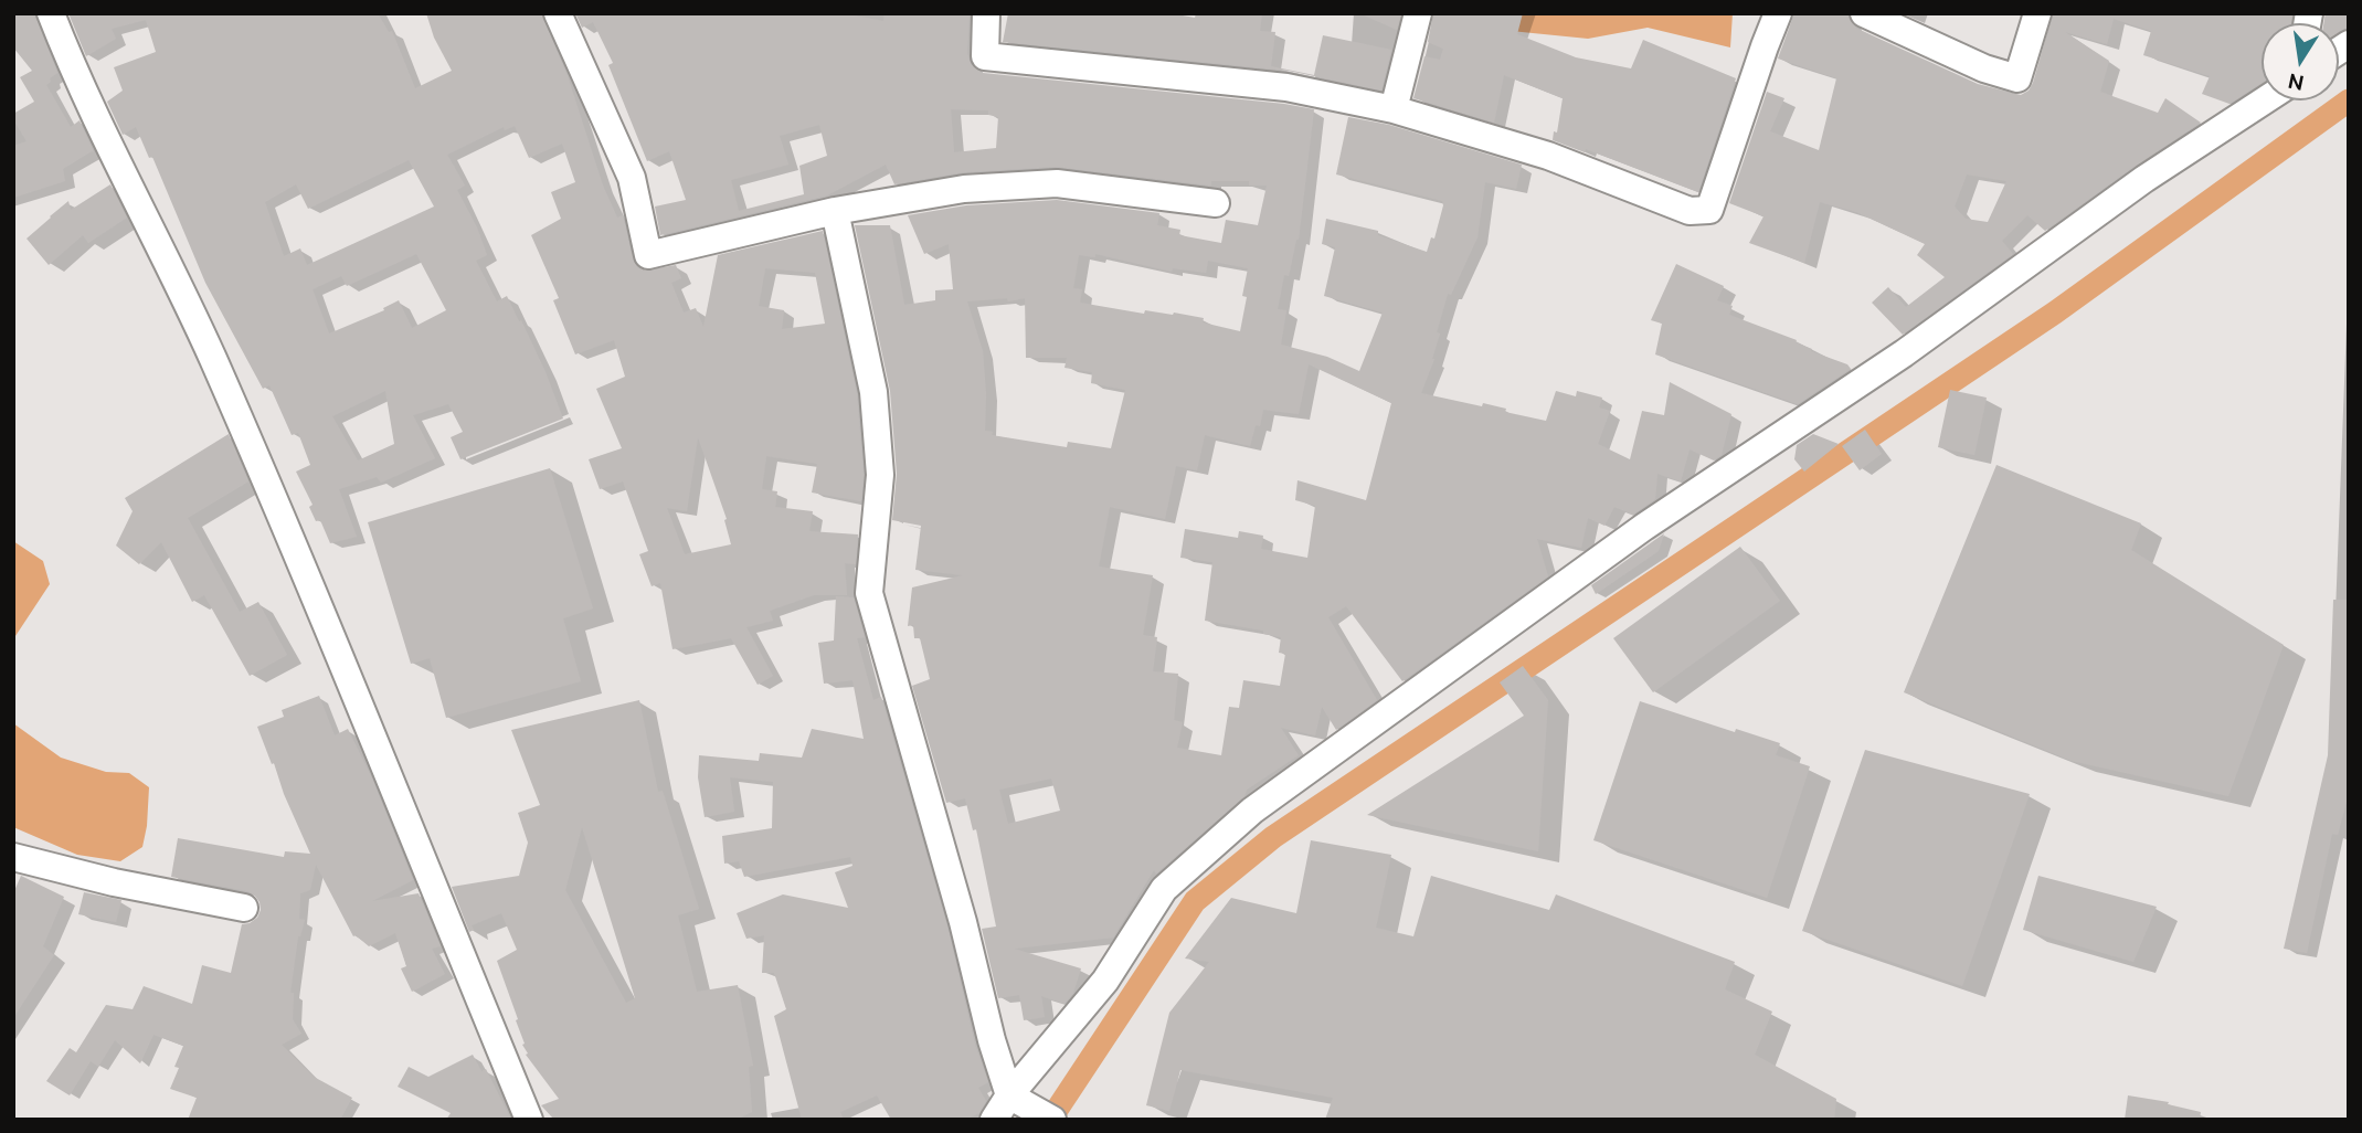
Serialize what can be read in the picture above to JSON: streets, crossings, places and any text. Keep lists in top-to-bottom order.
{
  "north": "bottom"
}
